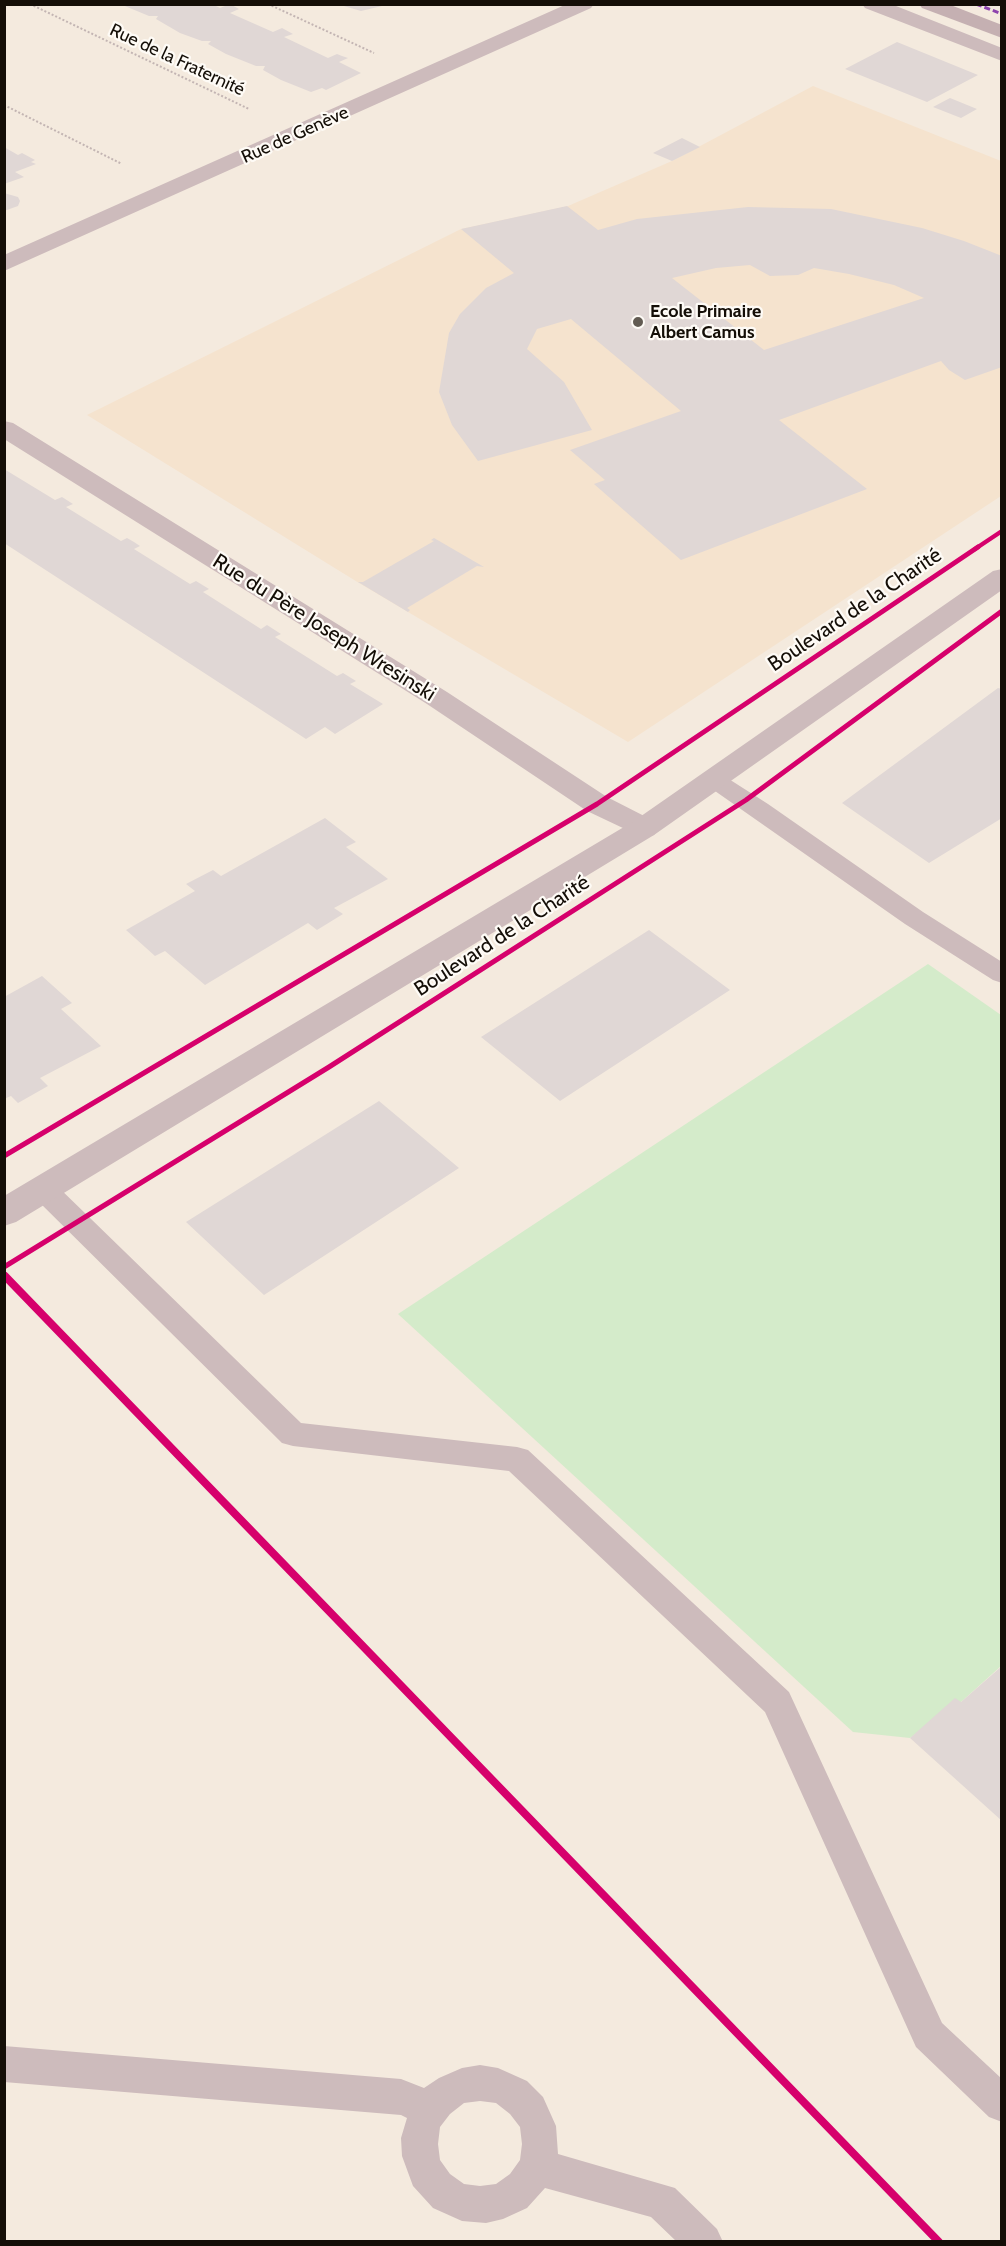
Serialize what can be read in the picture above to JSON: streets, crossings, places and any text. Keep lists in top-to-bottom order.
{
  "streets": {
    "street": ["Rue de Genève", "Boulevard de la Charité", "Rue du Père Joseph Wresinski"],
    "path": ["Rue de la Fraternité"]
  },
  "crossings": [
    ["Boulevard de la Charité", "Rue du Père Joseph Wresinski"]
  ],
  "places": ["Ecole Primaire Albert Camus"]
}
